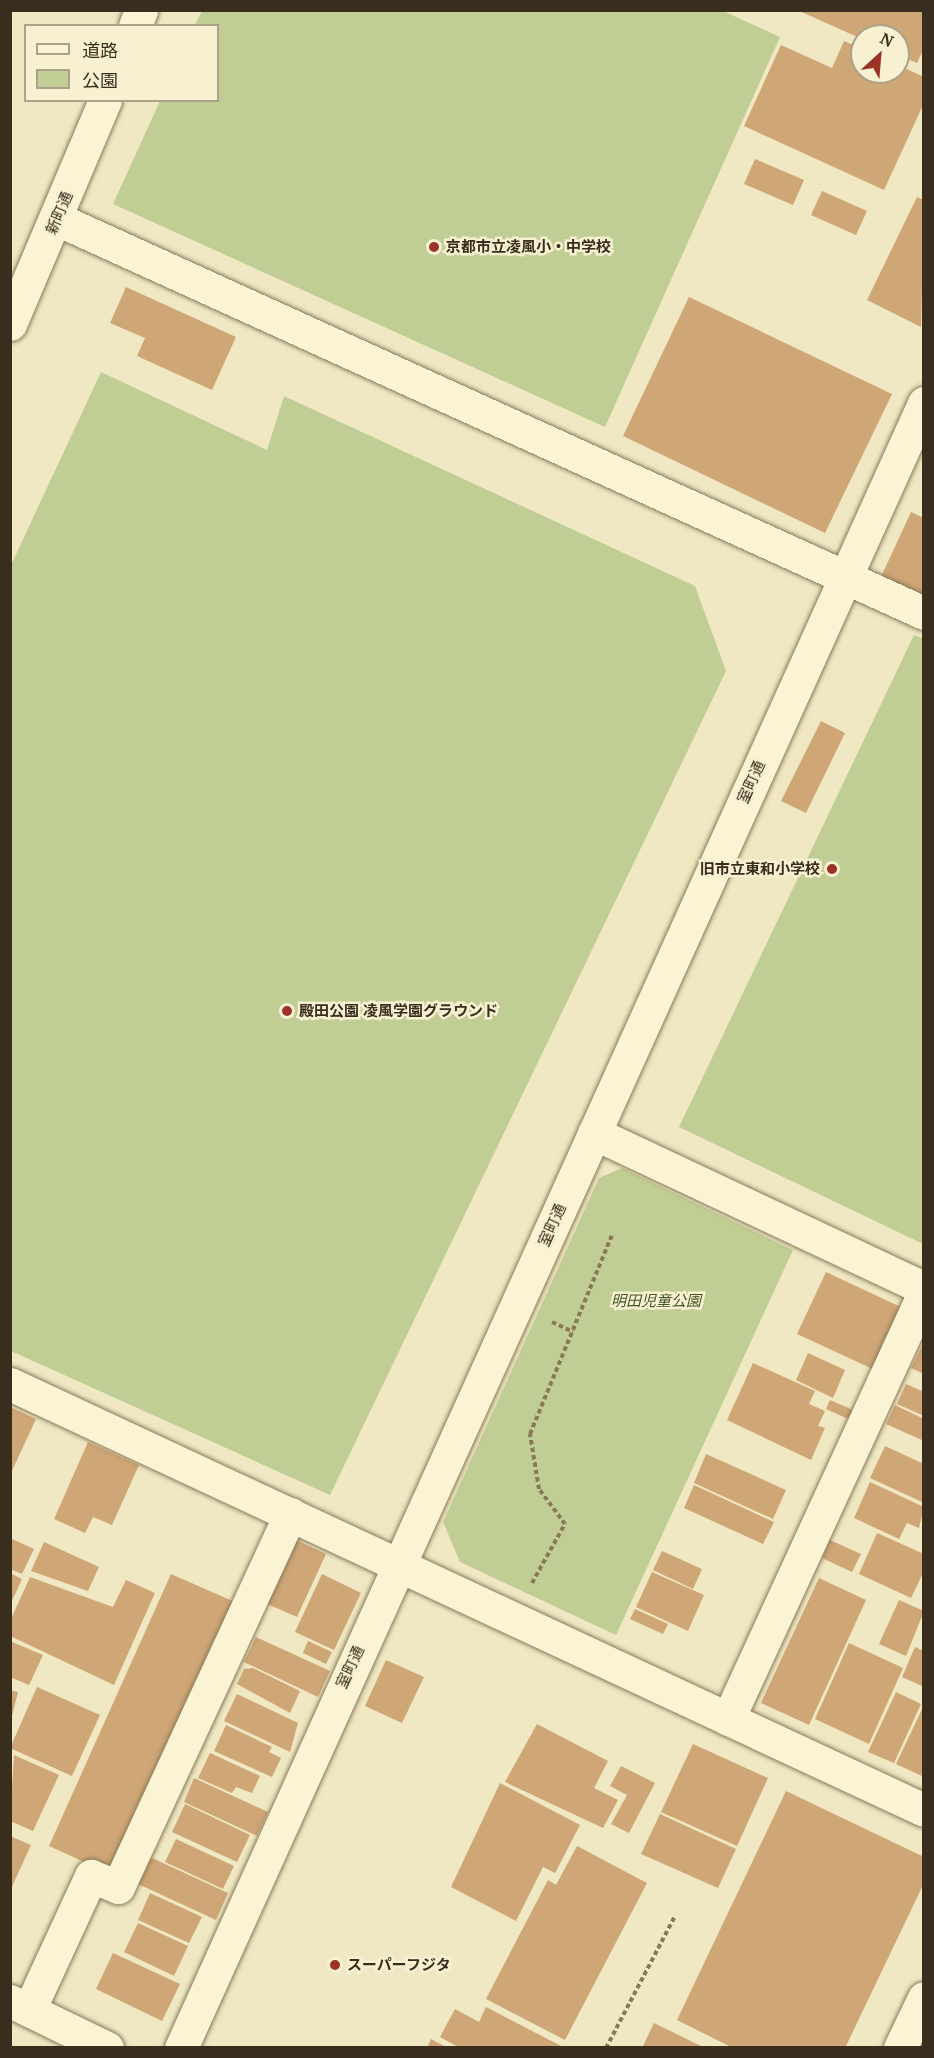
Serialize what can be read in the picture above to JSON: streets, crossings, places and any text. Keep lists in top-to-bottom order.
{
  "streets": {
    "street": ["新町通", "室町通"]
  },
  "parks": ["明田児童公園"],
  "places": [
    "京都市立凌風小・中学校",
    "旧市立東和小学校",
    "殿田公園 凌風学園グラウンド",
    "スーパーフジタ"
  ],
  "legend": ["道路", "公園"],
  "north": "top right"
}
